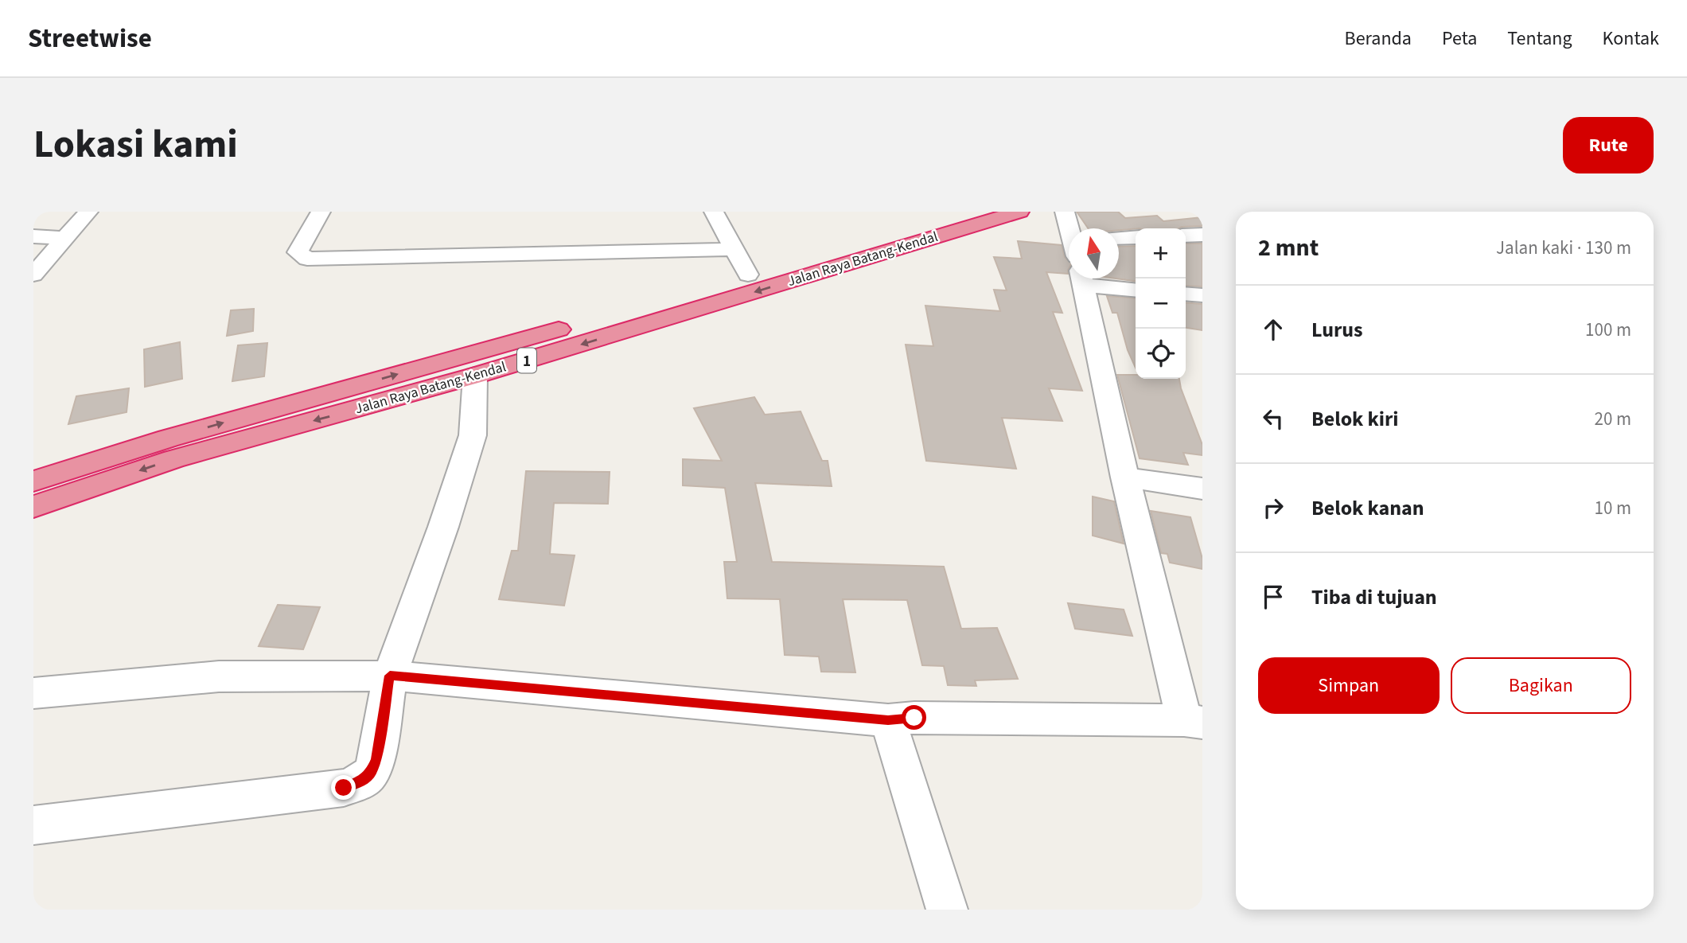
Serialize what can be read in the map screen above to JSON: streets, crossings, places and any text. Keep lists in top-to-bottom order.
{
  "streets": {
    "highway": ["Jalan Raya Batang-Kendal", "1"]
  },
  "north": "top",
  "page": {
    "header": "Streetwise",
    "nav": [
      "Beranda",
      "Peta",
      "Tentang",
      "Kontak"
    ],
    "title": "Lokasi kami",
    "buttons": [
      "Rute",
      ["Simpan", "Bagikan"]
    ],
    "heading": ["2 mnt", "Jalan kaki · 130 m"],
    "map_buttons": ["+", "−"],
    "list": [
      ["Lurus", "100 m"],
      ["Belok kiri", "20 m"],
      ["Belok kanan", "10 m"],
      "Tiba di tujuan"
    ]
  }
}
